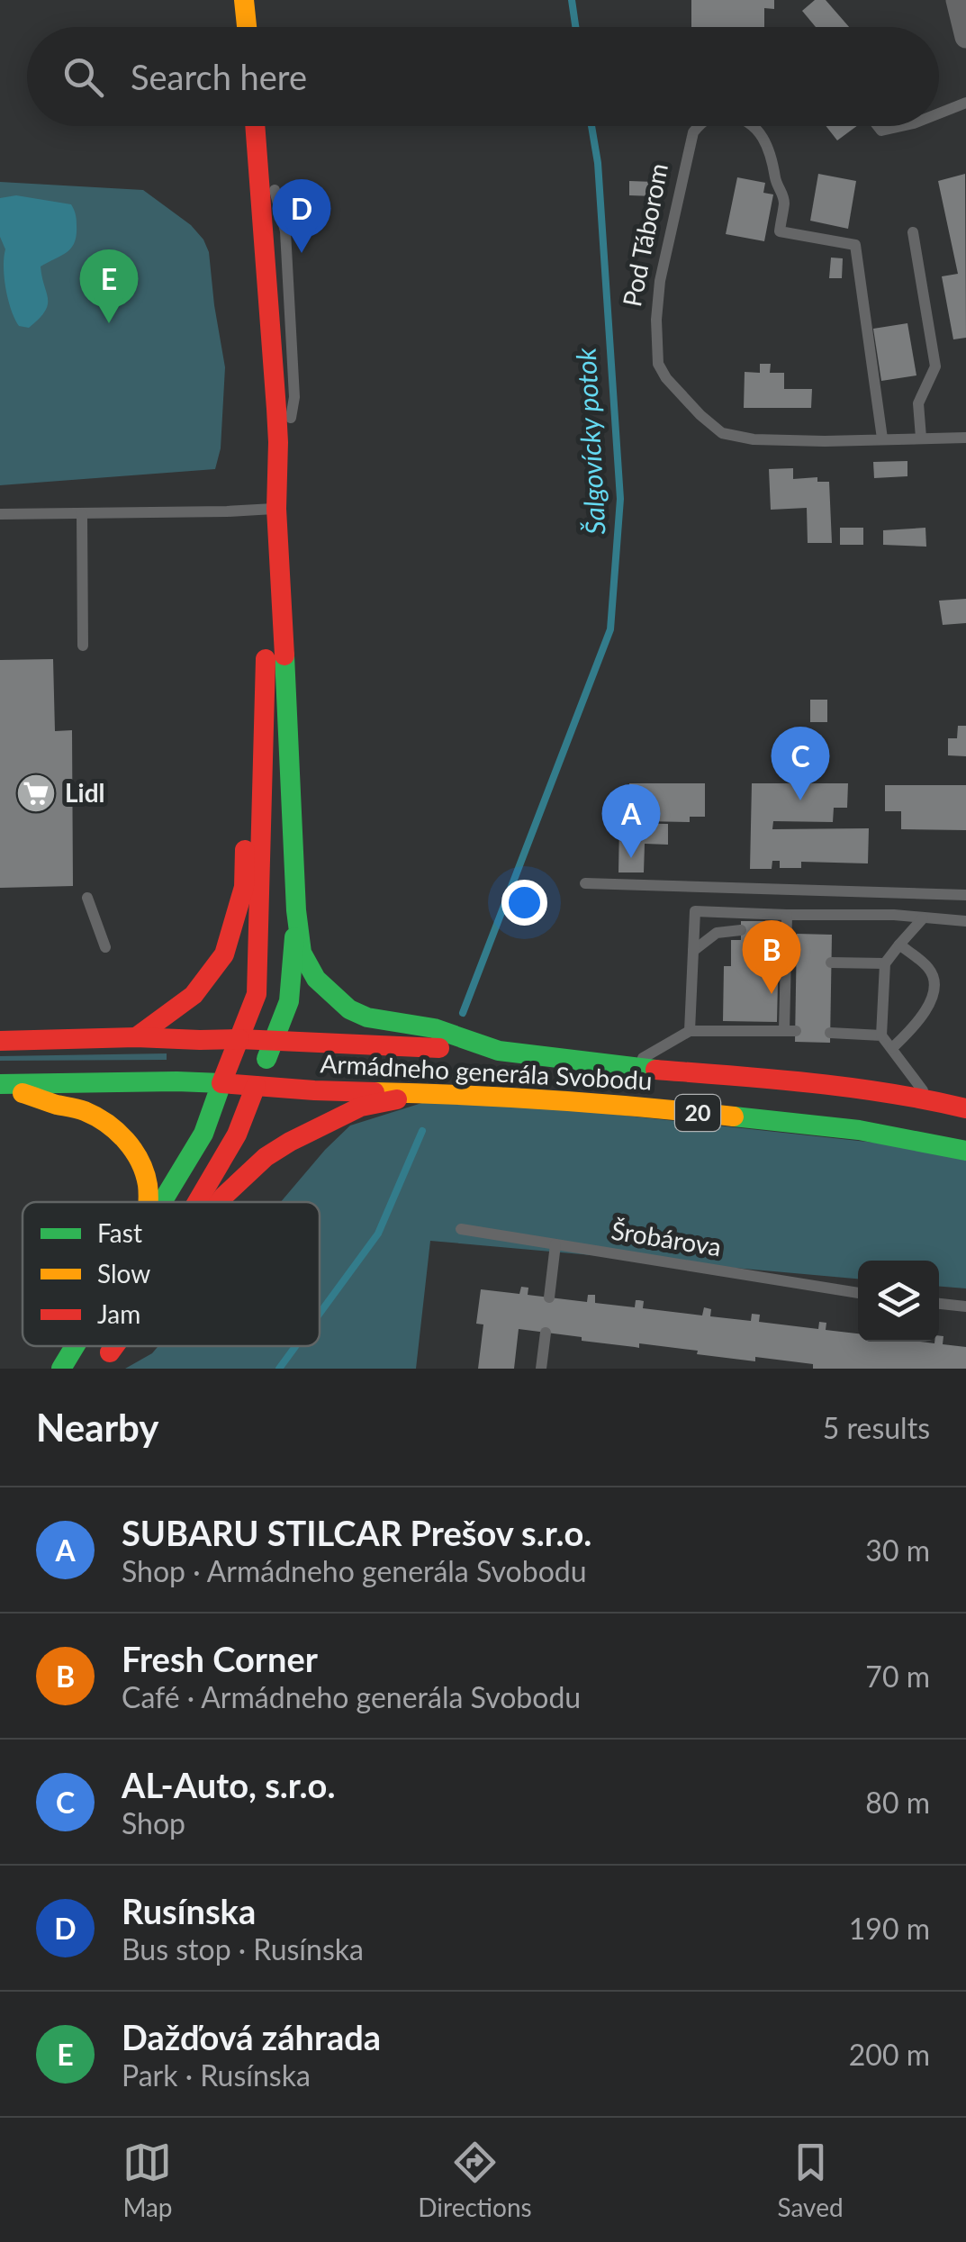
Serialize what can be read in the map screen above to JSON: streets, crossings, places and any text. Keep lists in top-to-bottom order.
{
  "streets": {
    "main road": ["Armádneho generála Svobodu", "20"],
    "lane": ["Pod Táborom", "Šrobárova"]
  },
  "crossings": [
    ["Armádneho generála Svobodu", "20"]
  ],
  "water": ["Šalgovícky potok"],
  "places": {
    "supermarket": ["Lidl"]
  },
  "legend": ["Fast", "Slow", "Jam"],
  "page": {
    "search": "Search here",
    "pins": [
      "D",
      "E",
      "C",
      "A",
      "B"
    ],
    "heading": ["Nearby", "5 results"],
    "list": [
      {
        "mark": "A",
        "name": "SUBARU STILCAR Prešov s.r.o.",
        "note": "Shop · Armádneho generála Svobodu",
        "value": "30 m"
      },
      {
        "mark": "B",
        "name": "Fresh Corner",
        "note": "Café · Armádneho generála Svobodu",
        "value": "70 m"
      },
      {
        "mark": "C",
        "name": "AL-Auto, s.r.o.",
        "note": "Shop",
        "value": "80 m"
      },
      {
        "mark": "D",
        "name": "Rusínska",
        "note": "Bus stop · Rusínska",
        "value": "190 m"
      },
      {
        "mark": "E",
        "name": "Dažďová záhrada",
        "note": "Park · Rusínska",
        "value": "200 m"
      }
    ],
    "nav": ["Map", "Directions", "Saved"]
  }
}
